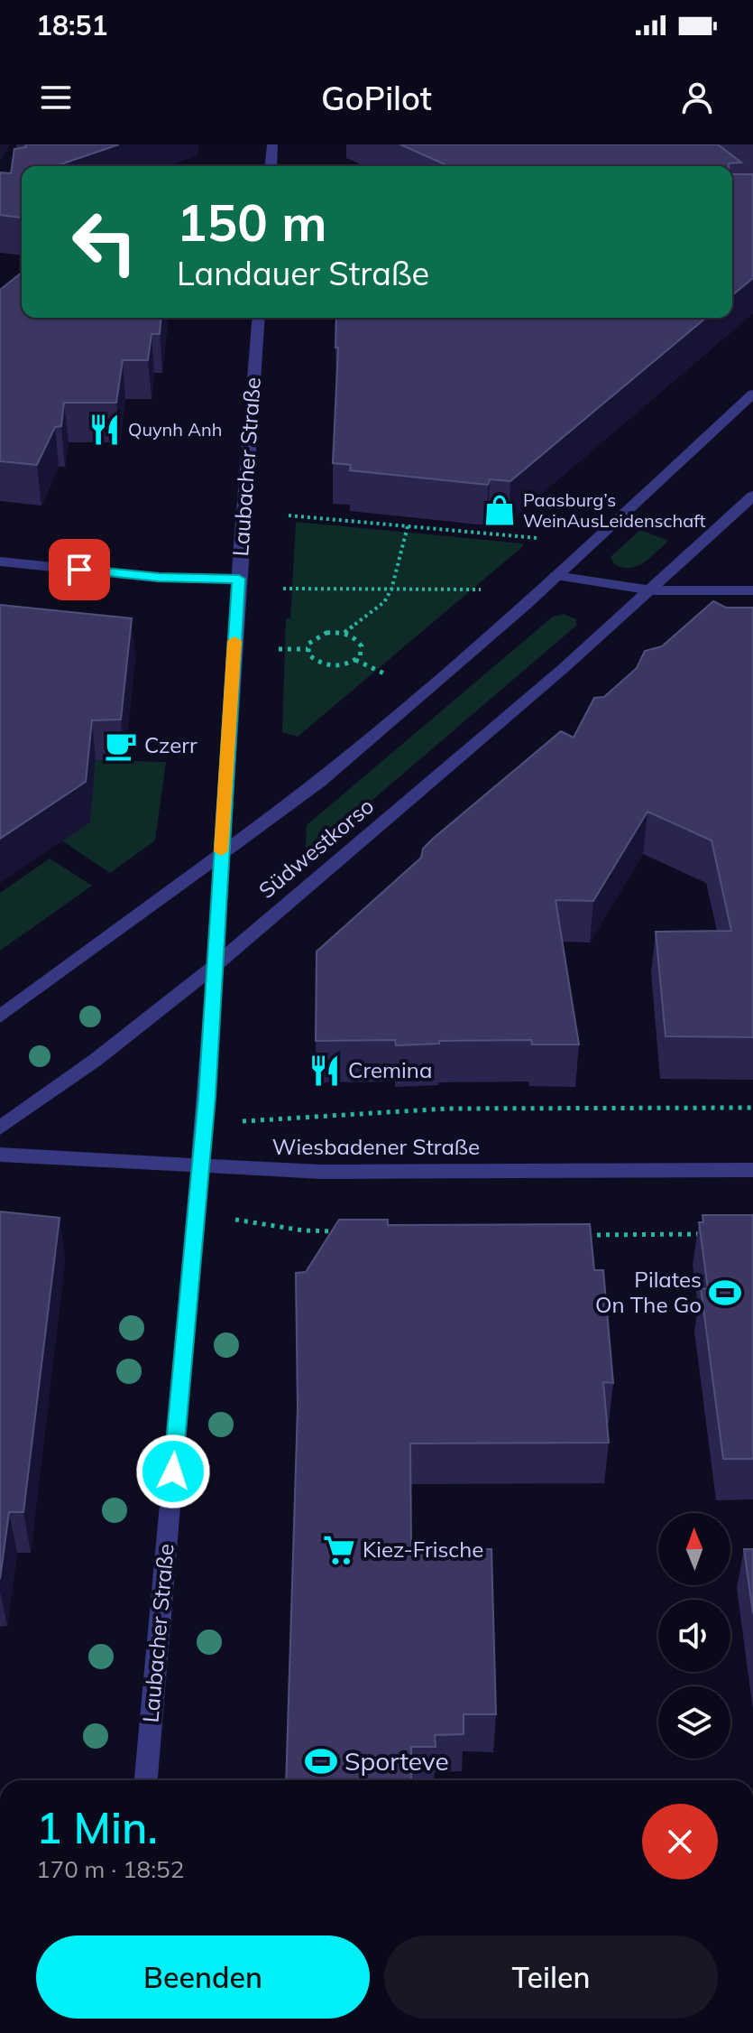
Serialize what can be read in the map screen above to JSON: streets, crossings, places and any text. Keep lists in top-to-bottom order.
{
  "streets": {
    "street": ["Laubacher Straße", "Südwestkorso", "Wiesbadener Straße"]
  },
  "crossings": [
    ["Laubacher Straße", "Südwestkorso"],
    ["Laubacher Straße", "Wiesbadener Straße"]
  ],
  "places": {
    "restaurant": ["Quynh Anh", "Cremina"],
    "shop": ["Paasburg’s WeinAusLeidenschaft"],
    "cafe": ["Czerr"],
    "sports": ["Pilates On The Go", "Sporteve"],
    "supermarket": ["Kiez-Frische"]
  },
  "north": "top",
  "page": {
    "status": "18:51",
    "header": "GoPilot",
    "turn": ["150 m", "Landauer Straße"],
    "heading": ["1 Min.", "170 m · 18:52"],
    "buttons": ["Beenden", "Teilen"]
  }
}
